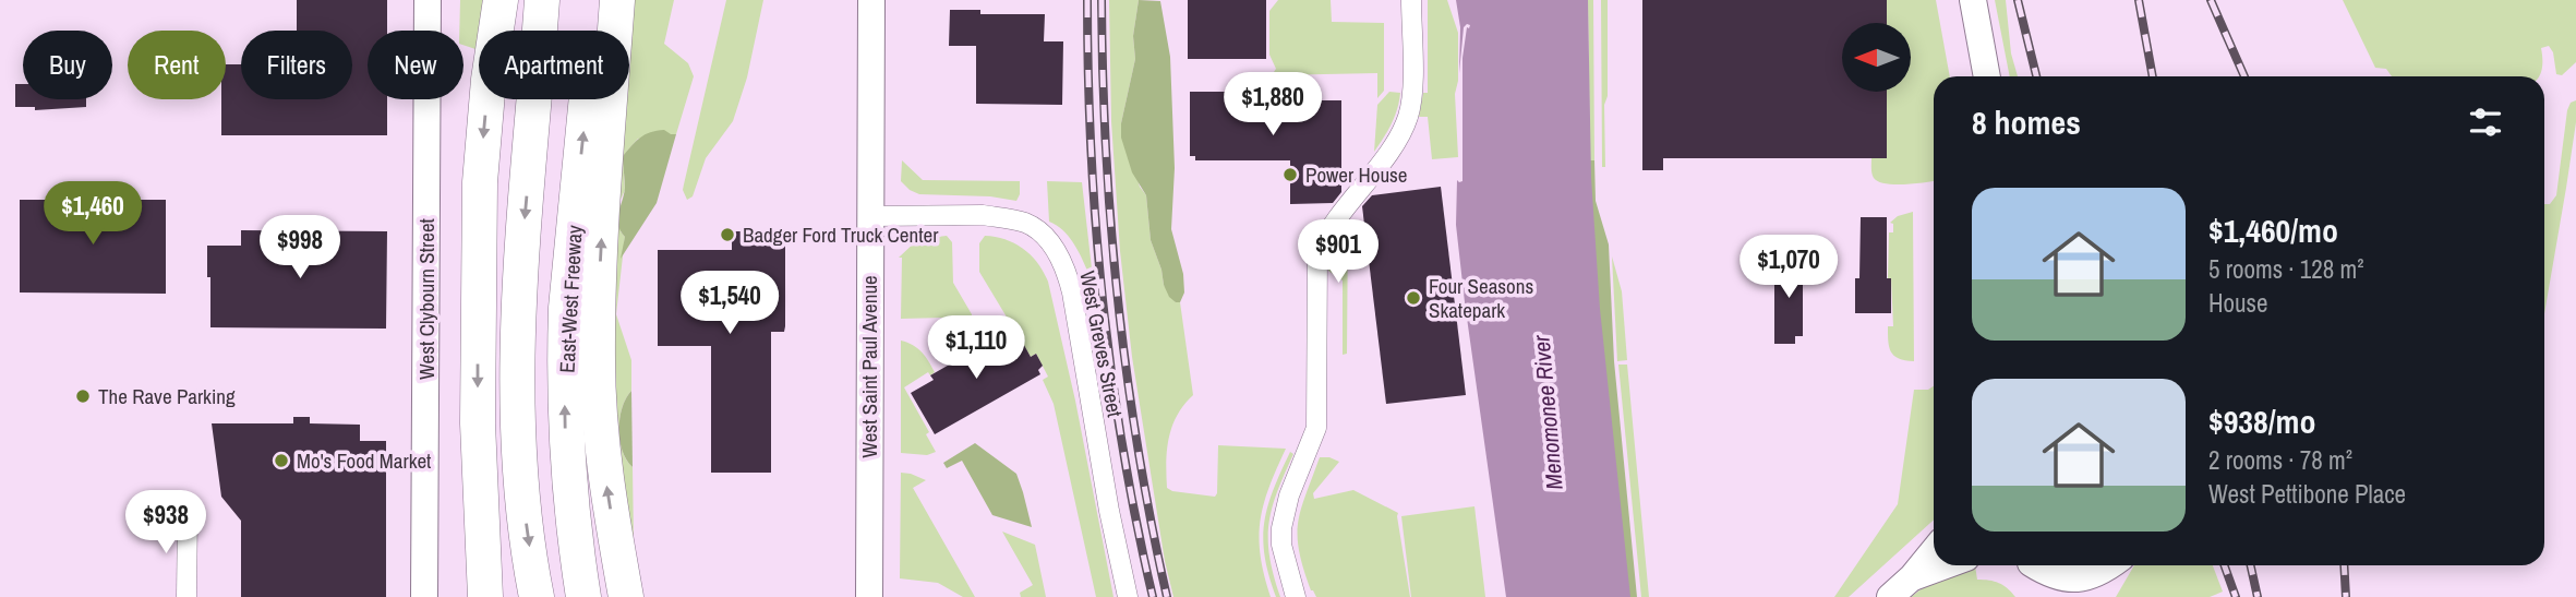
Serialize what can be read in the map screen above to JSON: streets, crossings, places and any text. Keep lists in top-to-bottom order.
{
  "streets": {
    "highway": ["East-West Freeway"],
    "street": ["West Clybourn Street", "West Greves Street", "West Saint Paul Avenue"]
  },
  "crossings": [
    ["West Greves Street", "West Saint Paul Avenue"]
  ],
  "water": ["Menomonee River"],
  "places": [
    "Power House",
    "Badger Ford Truck Center",
    "Four Seasons Skatepark",
    "The Rave Parking",
    "Mo's Food Market"
  ],
  "north": "left",
  "page": {
    "chip": [
      "Buy",
      "Rent",
      "Filters",
      "New",
      "Apartment"
    ],
    "price": [
      "$1,880",
      "$1,460",
      "$998",
      "$901",
      "$1,070",
      "$1,540",
      "$1,110",
      "$938"
    ],
    "heading": "8 homes",
    "list": [
      {
        "name": "$1,460/mo",
        "note": "5 rooms · 128 m² · House"
      },
      {
        "name": "$938/mo",
        "note": "2 rooms · 78 m² · West Pettibone Place"
      }
    ]
  }
}
